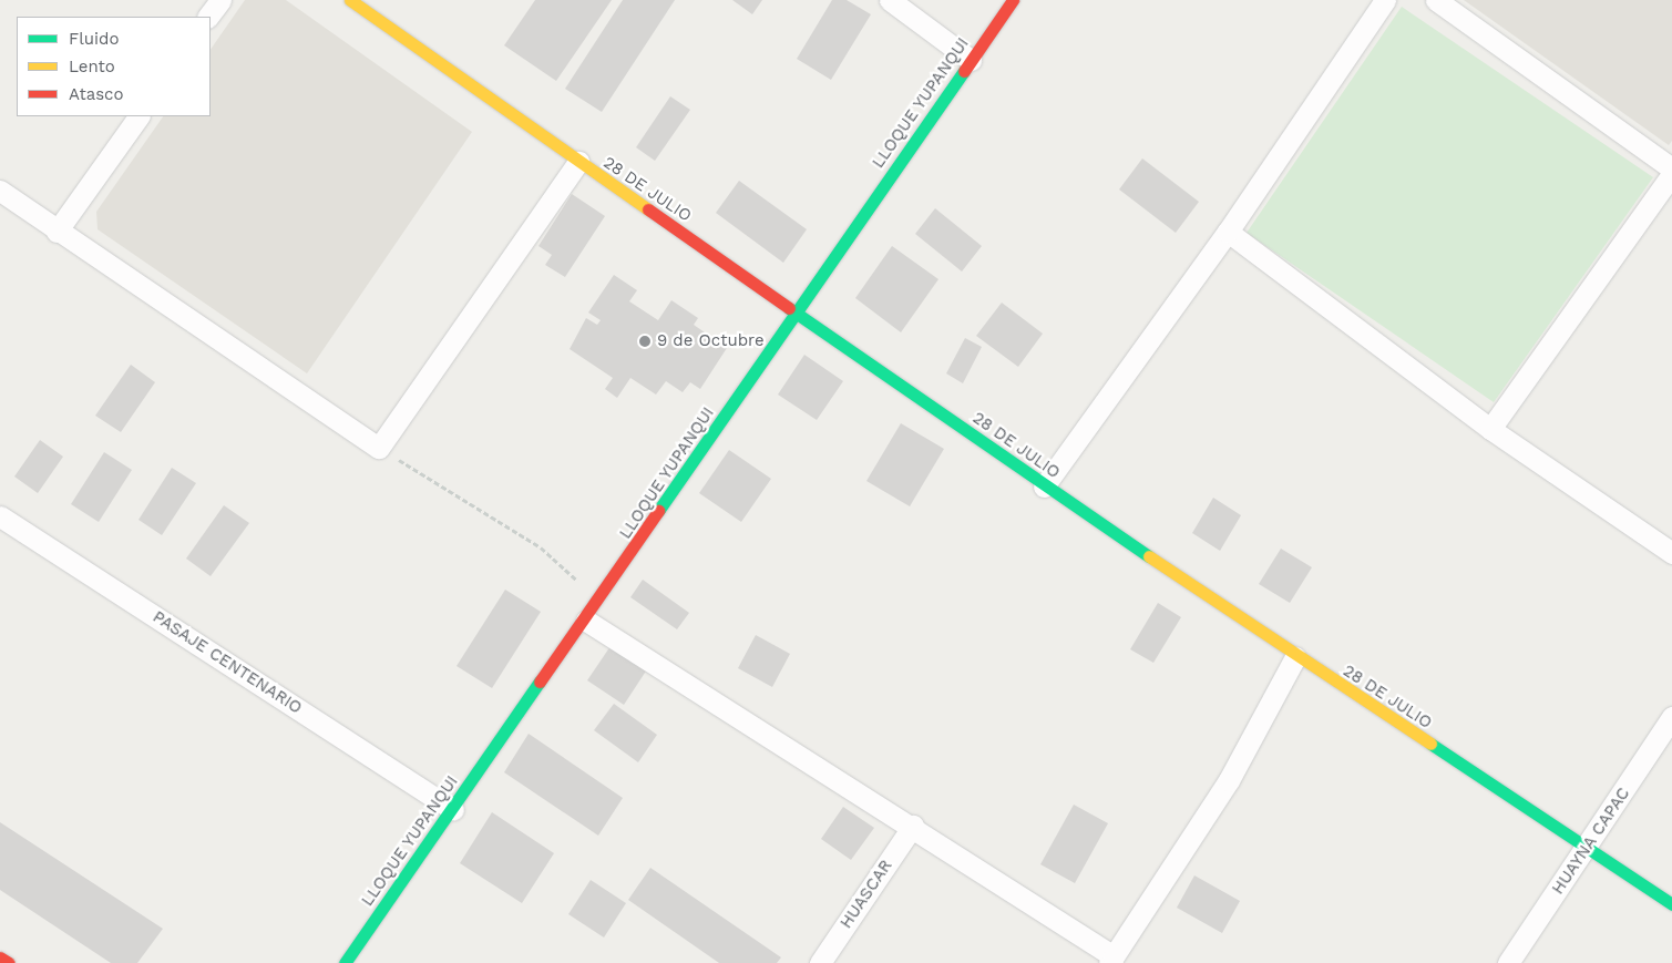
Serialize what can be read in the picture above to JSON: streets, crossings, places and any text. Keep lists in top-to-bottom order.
{
  "streets": {
    "street": [
      "LLOQUE YUPANQUI",
      "28 DE JULIO",
      "PASAJE CENTENARIO",
      "HUAYNA CAPAC",
      "HUASCAR"
    ]
  },
  "crossings": [
    ["LLOQUE YUPANQUI", "28 DE JULIO"],
    ["LLOQUE YUPANQUI", "PASAJE CENTENARIO"],
    ["28 DE JULIO", "HUAYNA CAPAC"]
  ],
  "places": ["9 de Octubre"],
  "legend": ["Fluido", "Lento", "Atasco"]
}
